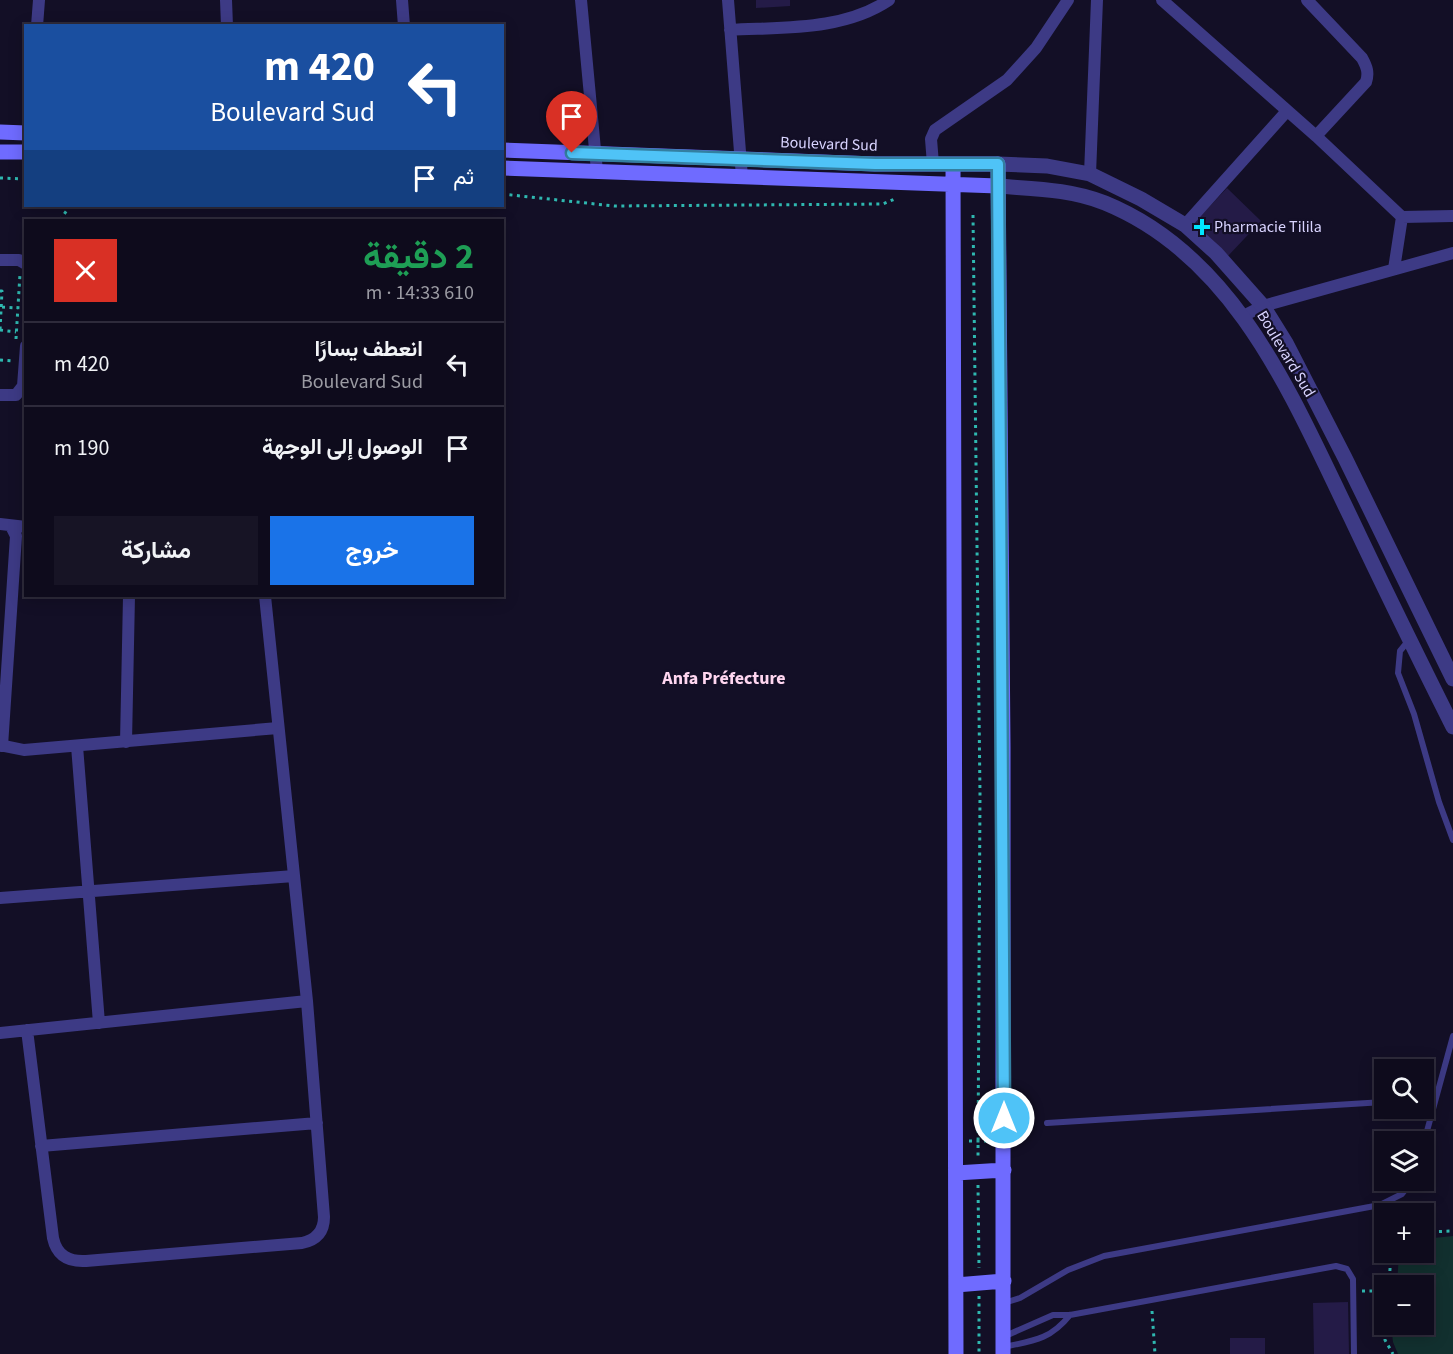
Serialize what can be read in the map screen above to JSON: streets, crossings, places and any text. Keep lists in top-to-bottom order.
{
  "streets": {
    "main road": ["Boulevard Sud"]
  },
  "districts": ["Anfa Préfecture"],
  "places": {
    "health": ["Pharmacie Tilila"]
  },
  "page": {
    "turn": ["420 m", "Boulevard Sud"],
    "then": "ثم",
    "heading": ["2 دقيقة", "610 m · 14:33"],
    "list": [
      {
        "name": "انعطف يسارًا",
        "note": "Boulevard Sud",
        "value": "420 m"
      },
      {
        "name": "الوصول إلى الوجهة",
        "value": "190 m"
      }
    ],
    "buttons": ["خروج", "مشاركة"],
    "map_buttons": ["+", "−"]
  }
}
